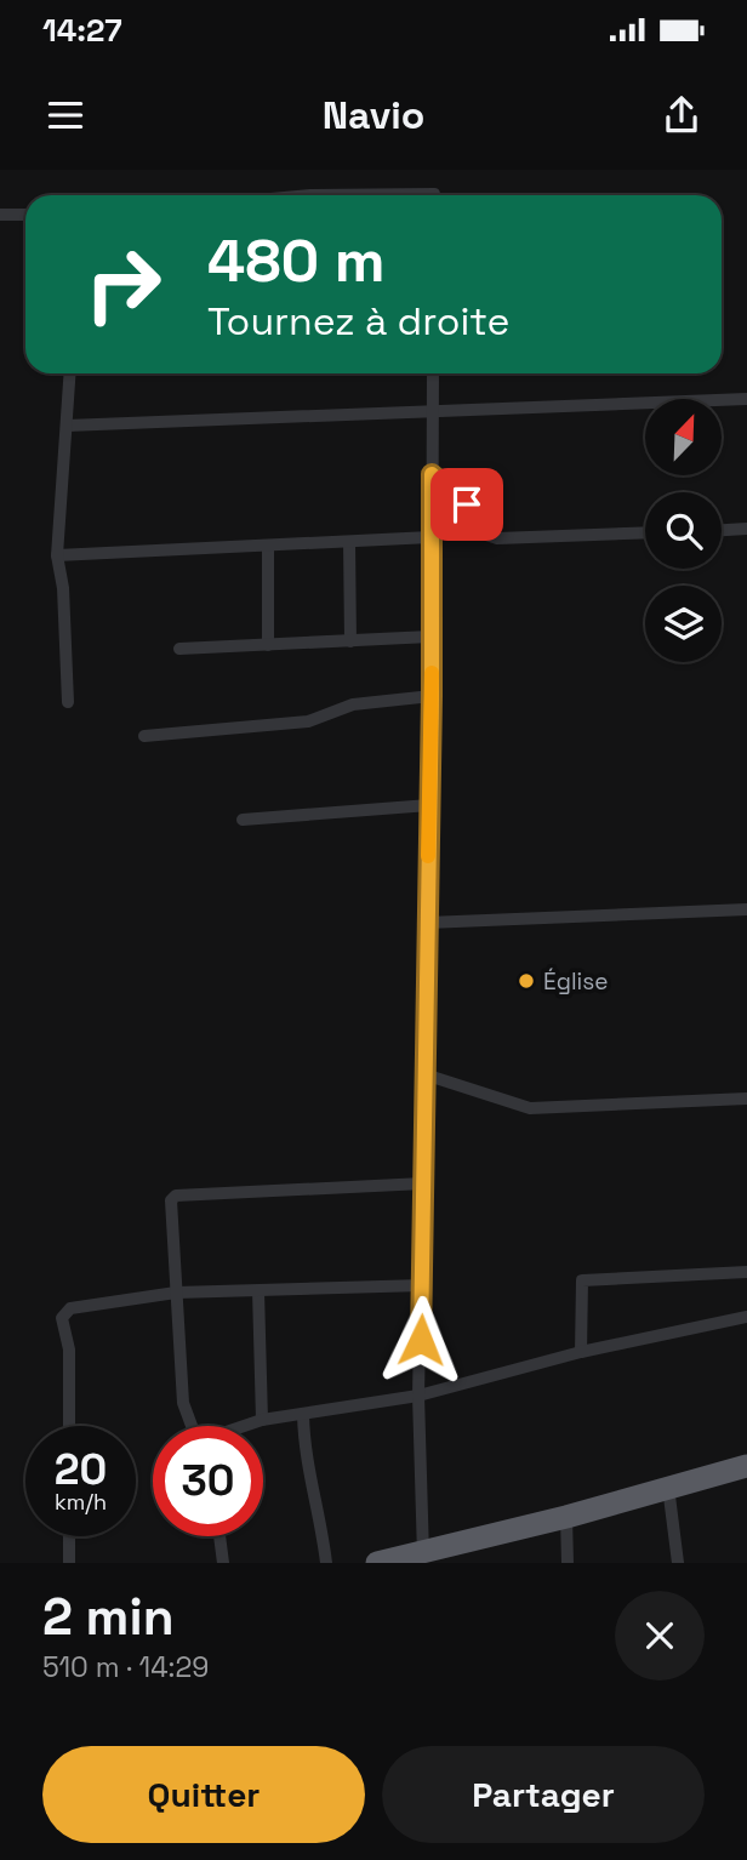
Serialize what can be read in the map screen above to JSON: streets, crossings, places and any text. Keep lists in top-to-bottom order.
{
  "places": ["Église"],
  "north": "top right",
  "page": {
    "status": "14:27",
    "header": "Navio",
    "turn": ["480 m", "Tournez à droite"],
    "speed": "20 km/h",
    "limit": "30",
    "heading": ["2 min", "510 m · 14:29"],
    "buttons": ["Quitter", "Partager"]
  }
}
